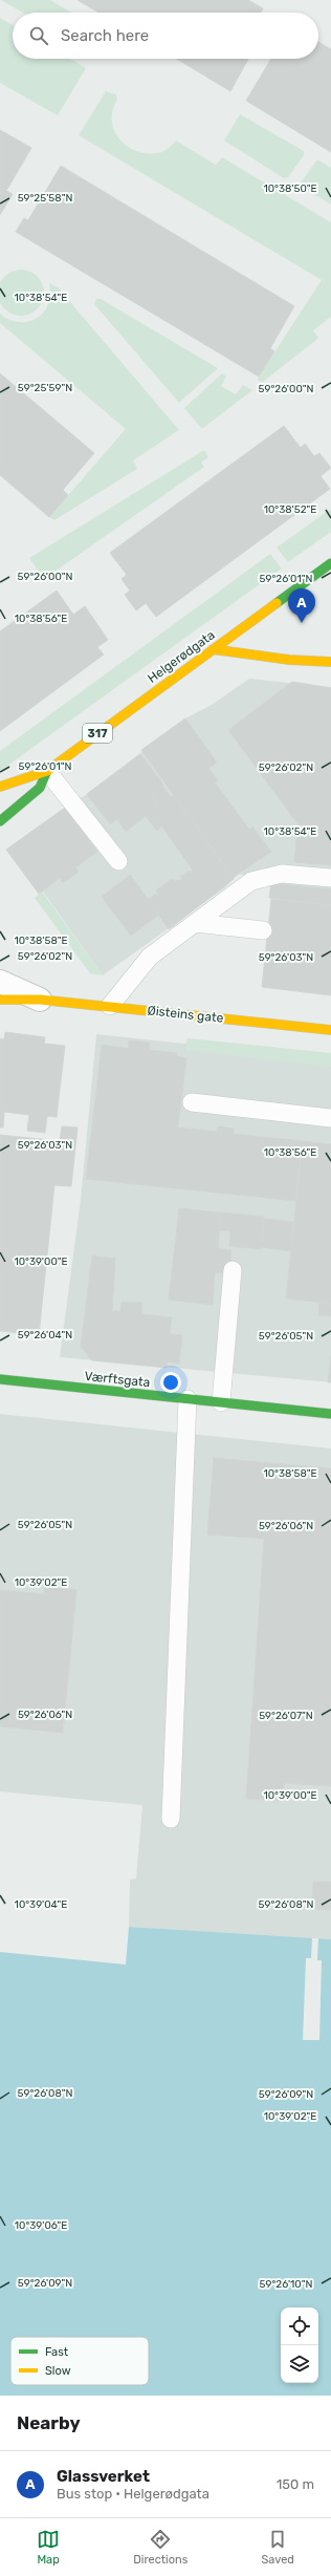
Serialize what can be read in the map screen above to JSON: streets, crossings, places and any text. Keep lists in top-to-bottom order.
{
  "streets": {
    "street": [
      "Helgerødgata",
      "317",
      "Øisteins gate",
      "Værftsgata"
    ]
  },
  "legend": ["Fast", "Slow"],
  "page": {
    "search": "Search here",
    "pins": "A",
    "heading": "Nearby",
    "list": [
      {
        "mark": "A",
        "name": "Glassverket",
        "note": "Bus stop · Helgerødgata",
        "value": "150 m"
      }
    ],
    "nav": ["Map", "Directions", "Saved"]
  },
  "coordinates": [
    "10°38'50\"E",
    "59°25'58\"N",
    "10°38'54\"E",
    "59°25'59\"N",
    "59°26'00\"N",
    "10°38'52\"E",
    "59°26'01\"N",
    "10°38'56\"E",
    "59°26'02\"N",
    "10°38'58\"E",
    "59°26'03\"N",
    "10°39'00\"E",
    "59°26'04\"N",
    "59°26'05\"N",
    "59°26'06\"N",
    "10°39'02\"E",
    "59°26'07\"N",
    "10°39'04\"E",
    "59°26'08\"N",
    "59°26'09\"N",
    "10°39'06\"E",
    "59°26'10\"N"
  ]
}
